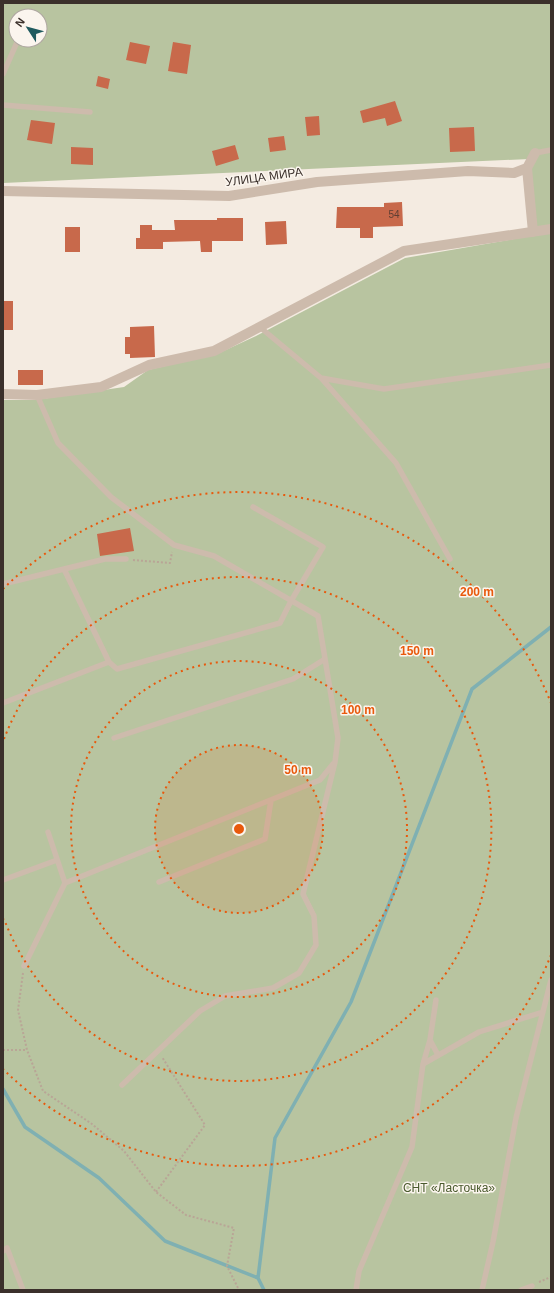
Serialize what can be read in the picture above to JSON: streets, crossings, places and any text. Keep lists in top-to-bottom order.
{
  "streets": {
    "street": ["УЛИЦА МИРА"]
  },
  "parks": ["СНТ «Ласточка»"],
  "house_numbers": ["54"],
  "north": "top left",
  "rings": [
    "200 m",
    "150 m",
    "100 m",
    "50 m"
  ]
}
